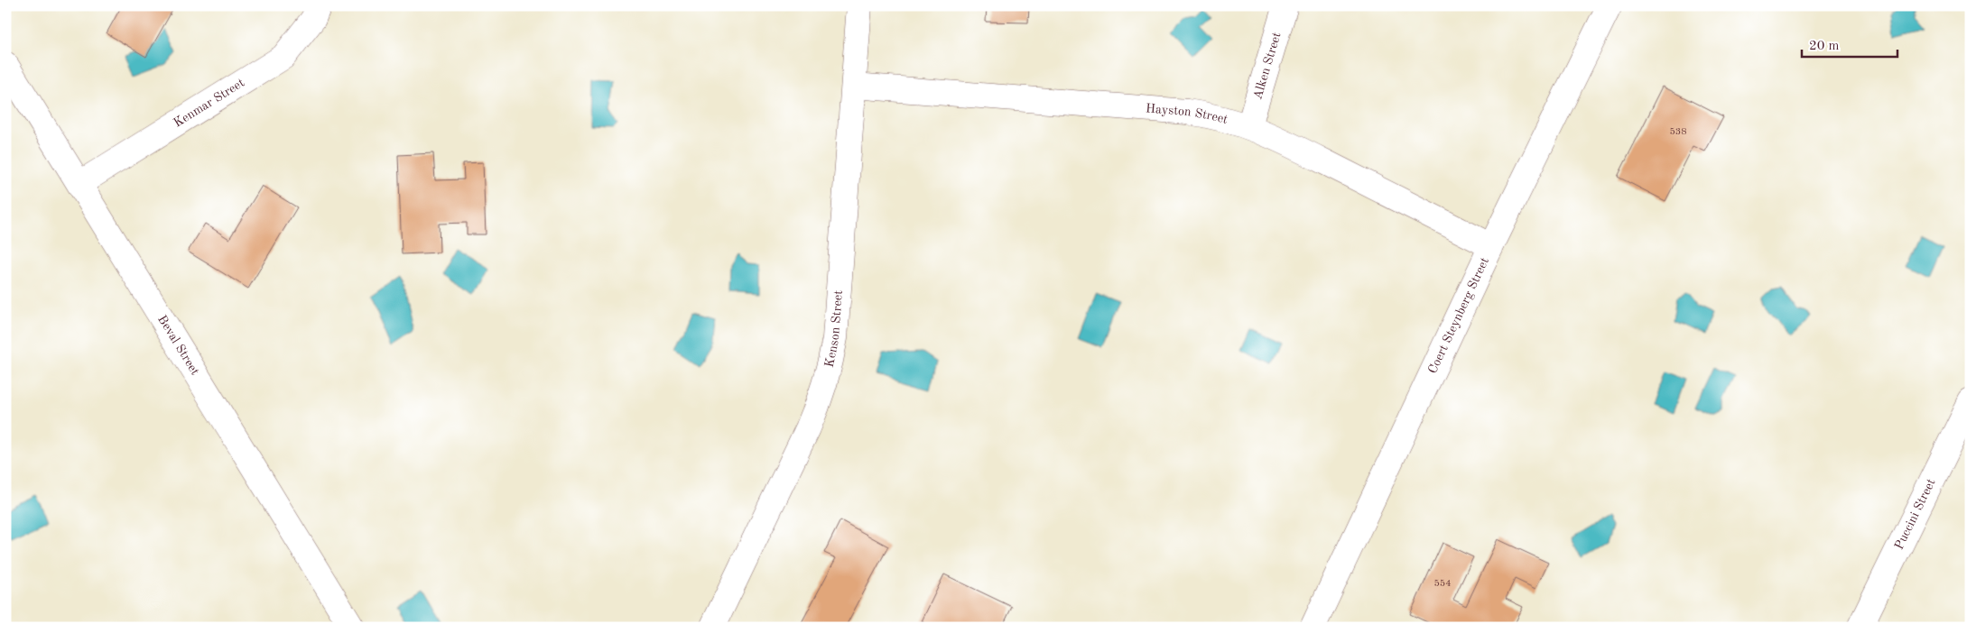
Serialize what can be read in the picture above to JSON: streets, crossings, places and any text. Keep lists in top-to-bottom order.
{
  "streets": {
    "street": [
      "Alken Street",
      "Kenmar Street",
      "Hayston Street",
      "Coert Steynberg Street",
      "Kenson Street",
      "Beval Street",
      "Puccini Street"
    ]
  },
  "crossings": [
    ["Alken Street", "Hayston Street"],
    ["Kenmar Street", "Beval Street"],
    ["Hayston Street", "Coert Steynberg Street"],
    ["Hayston Street", "Kenson Street"]
  ],
  "house_numbers": ["538", "554"],
  "scale_bar": "20 m"
}
